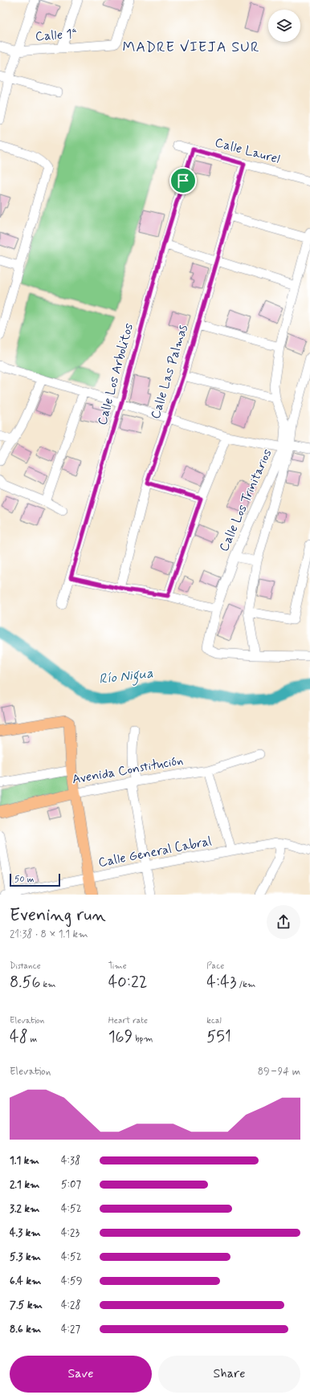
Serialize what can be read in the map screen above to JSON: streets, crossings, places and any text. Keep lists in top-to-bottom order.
{
  "streets": {
    "main road": ["Avenida Constitución"],
    "street": [
      "Calle 1ª",
      "Calle Laurel",
      "Calle Las Palmas",
      "Calle Los Arbolitos",
      "Calle Los Trinitarios",
      "Calle General Cabral"
    ]
  },
  "crossings": [
    ["Calle Laurel", "Calle Las Palmas"],
    ["Calle Laurel", "Calle Los Arbolitos"]
  ],
  "districts": ["MADRE VIEJA SUR"],
  "water": ["Río Nigua"],
  "scale_bar": "50 m",
  "page": {
    "scale": "50 m",
    "heading": ["Evening run", "21:38 · 8 × 1.1 km"],
    "stats": [
      ["Distance", "8.56 km"],
      ["Time", "40:22"],
      ["Pace", "4:43 /km"],
      ["Elevation", "48 m"],
      ["Heart rate", "169 bpm"],
      ["kcal", "551"]
    ],
    "chart": ["Elevation", "89–94 m"],
    "list": [
      {
        "name": "1.1 km",
        "note": "4:38"
      },
      {
        "name": "2.1 km",
        "note": "5:07"
      },
      {
        "name": "3.2 km",
        "note": "4:52"
      },
      {
        "name": "4.3 km",
        "note": "4:23"
      },
      {
        "name": "5.3 km",
        "note": "4:52"
      },
      {
        "name": "6.4 km",
        "note": "4:59"
      },
      {
        "name": "7.5 km",
        "note": "4:28"
      },
      {
        "name": "8.6 km",
        "note": "4:27"
      }
    ],
    "buttons": ["Save", "Share"]
  }
}
